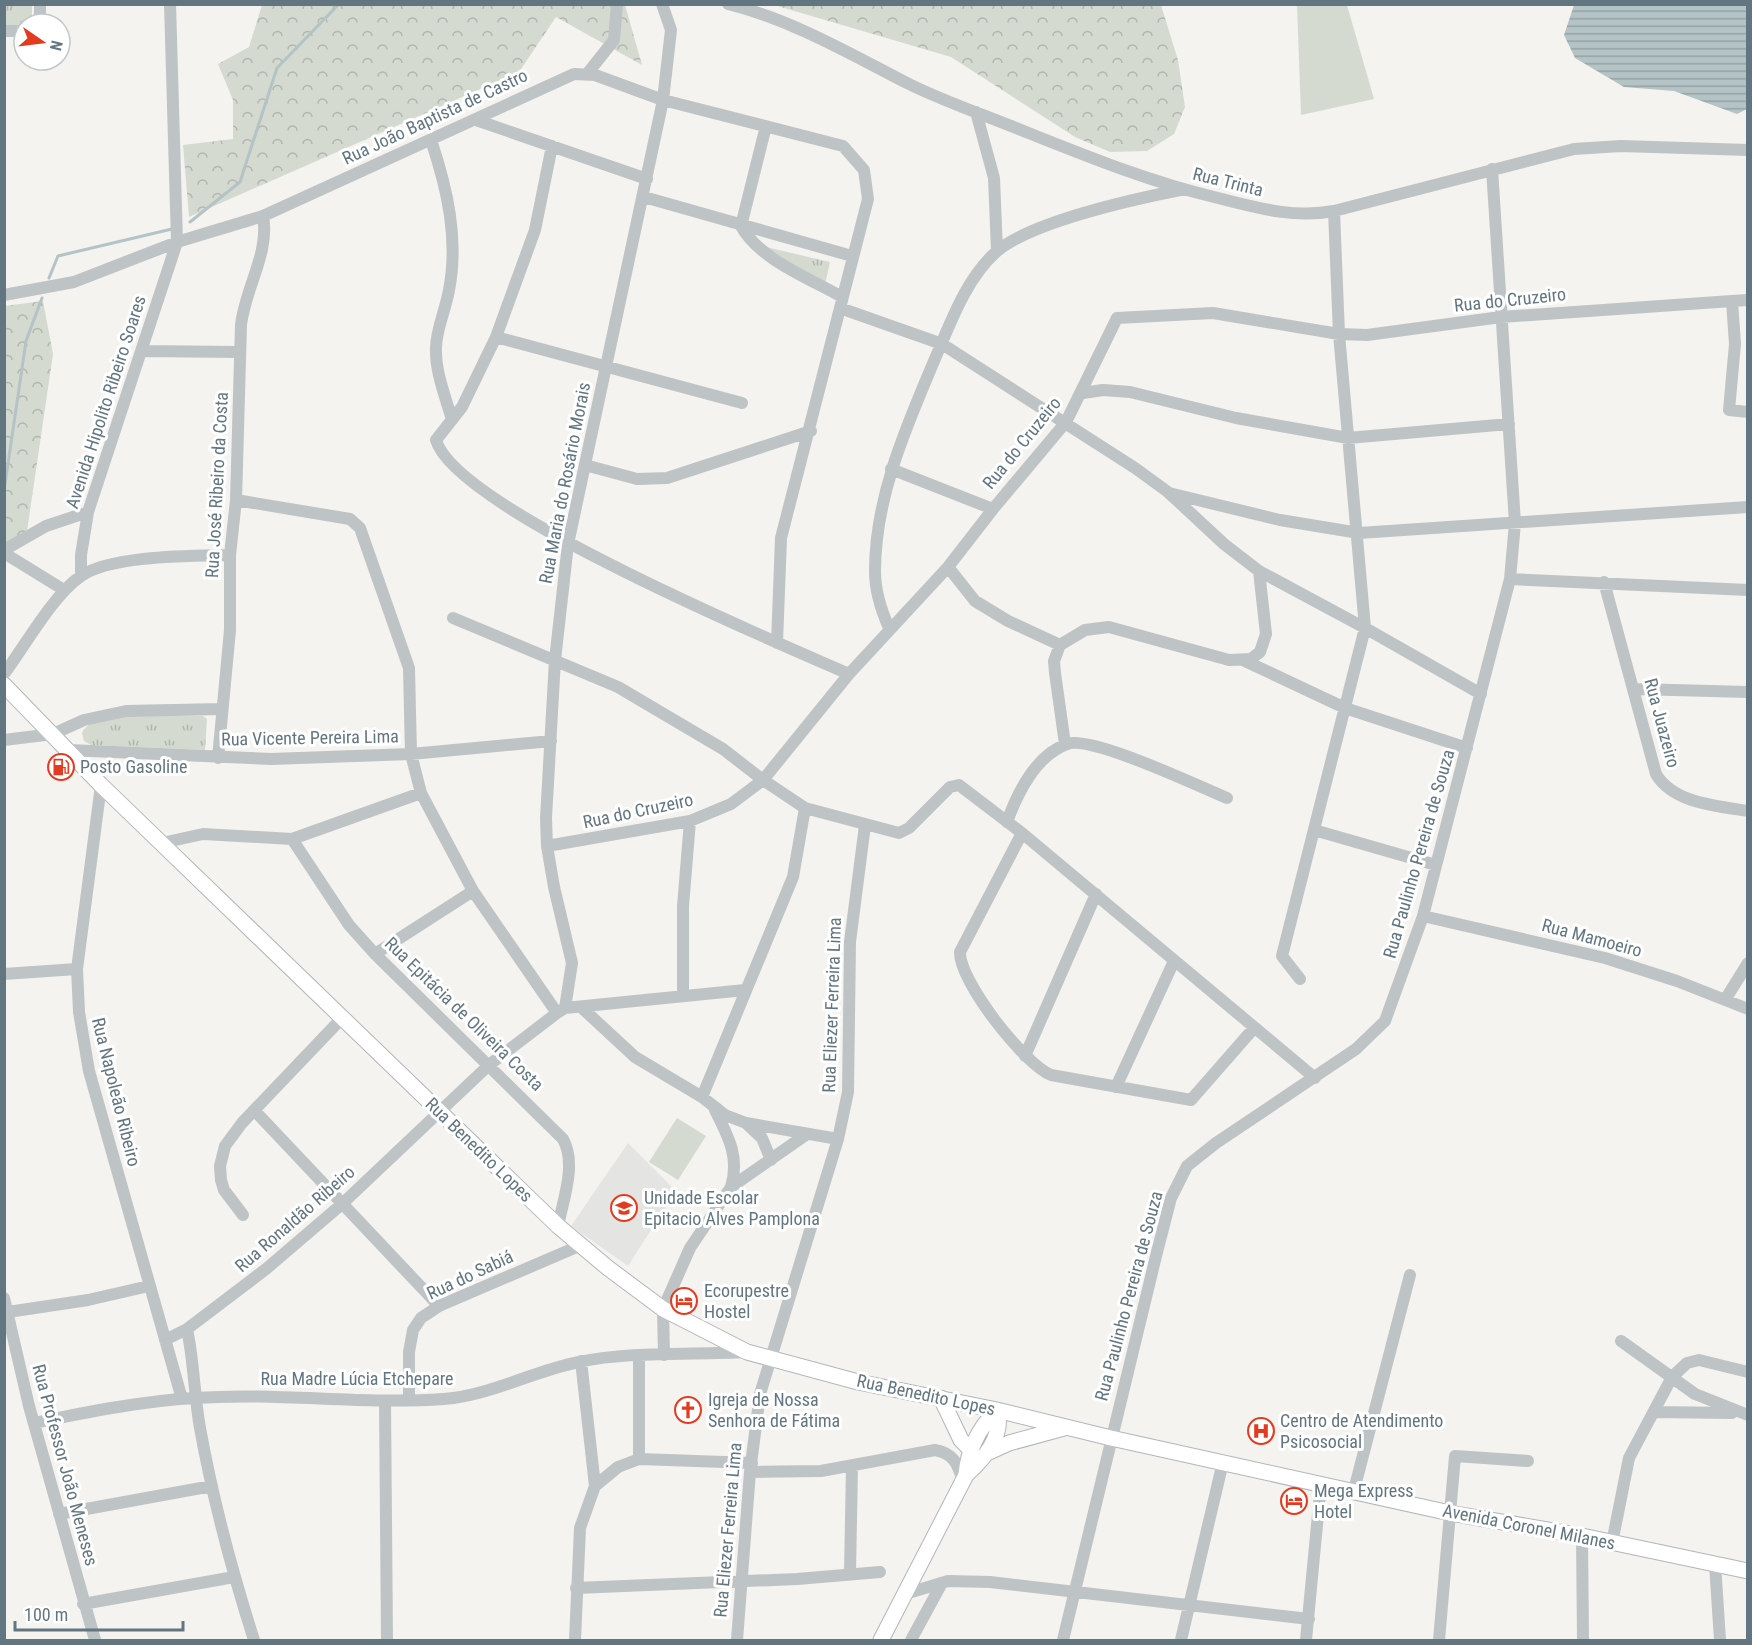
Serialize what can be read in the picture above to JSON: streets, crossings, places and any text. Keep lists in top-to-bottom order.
{
  "streets": {
    "main road": ["Rua Benedito Lopes", "Avenida Coronel Milanes"],
    "street": [
      "Rua João Baptista de Castro",
      "Rua Trinta",
      "Rua do Cruzeiro",
      "Avenida Hipolito Ribeiro Soares",
      "Rua Maria do Rosário Morais",
      "Rua José Ribeiro da Costa",
      "Rua Juazeiro",
      "Rua Vicente Pereira Lima",
      "Rua Paulinho Pereira de Souza",
      "Rua Mamoeiro",
      "Rua Eliezer Ferreira Lima",
      "Rua Epitácia de Oliveira Costa",
      "Rua Napoleão Ribeiro",
      "Rua Ronaldão Ribeiro",
      "Rua do Sabiá",
      "Rua Madre Lúcia Etchepare",
      "Rua Professor João Meneses"
    ]
  },
  "crossings": [
    ["Rua João Baptista de Castro", "Avenida Hipolito Ribeiro Soares"],
    ["Rua João Baptista de Castro", "Rua José Ribeiro da Costa"],
    ["Rua Trinta", "Rua Paulinho Pereira de Souza"],
    ["Rua do Cruzeiro", "Rua Maria do Rosário Morais"],
    ["Rua do Cruzeiro", "Rua Paulinho Pereira de Souza"],
    ["Rua Maria do Rosário Morais", "Rua Vicente Pereira Lima"],
    ["Rua Maria do Rosário Morais", "Rua Ronaldão Ribeiro"],
    ["Rua José Ribeiro da Costa", "Rua Vicente Pereira Lima"],
    ["Rua Vicente Pereira Lima", "Rua Benedito Lopes"],
    ["Rua Paulinho Pereira de Souza", "Rua Mamoeiro"],
    ["Rua Paulinho Pereira de Souza", "Avenida Coronel Milanes"],
    ["Rua Eliezer Ferreira Lima", "Rua Benedito Lopes"],
    ["Rua Epitácia de Oliveira Costa", "Rua Benedito Lopes"],
    ["Rua Epitácia de Oliveira Costa", "Rua Ronaldão Ribeiro"],
    ["Rua Napoleão Ribeiro", "Rua Benedito Lopes"],
    ["Rua Napoleão Ribeiro", "Rua Ronaldão Ribeiro"],
    ["Rua Napoleão Ribeiro", "Rua Madre Lúcia Etchepare"],
    ["Rua Benedito Lopes", "Rua Ronaldão Ribeiro"],
    ["Rua Benedito Lopes", "Rua do Sabiá"],
    ["Rua Benedito Lopes", "Rua Madre Lúcia Etchepare"],
    ["Rua Benedito Lopes", "Avenida Coronel Milanes"],
    ["Rua do Sabiá", "Rua Madre Lúcia Etchepare"],
    ["Rua Madre Lúcia Etchepare", "Rua Professor João Meneses"]
  ],
  "places": {
    "fuel station": ["Posto Gasoline"],
    "school or university": ["Unidade Escolar Epitacio Alves Pamplona"],
    "hotel": ["Ecorupestre Hostel", "Mega Express Hotel"],
    "church": ["Igreja de Nossa Senhora de Fátima"],
    "hospital": ["Centro de Atendimento Psicosocial"]
  },
  "scale_bar": "100 m",
  "north": "right"
}
